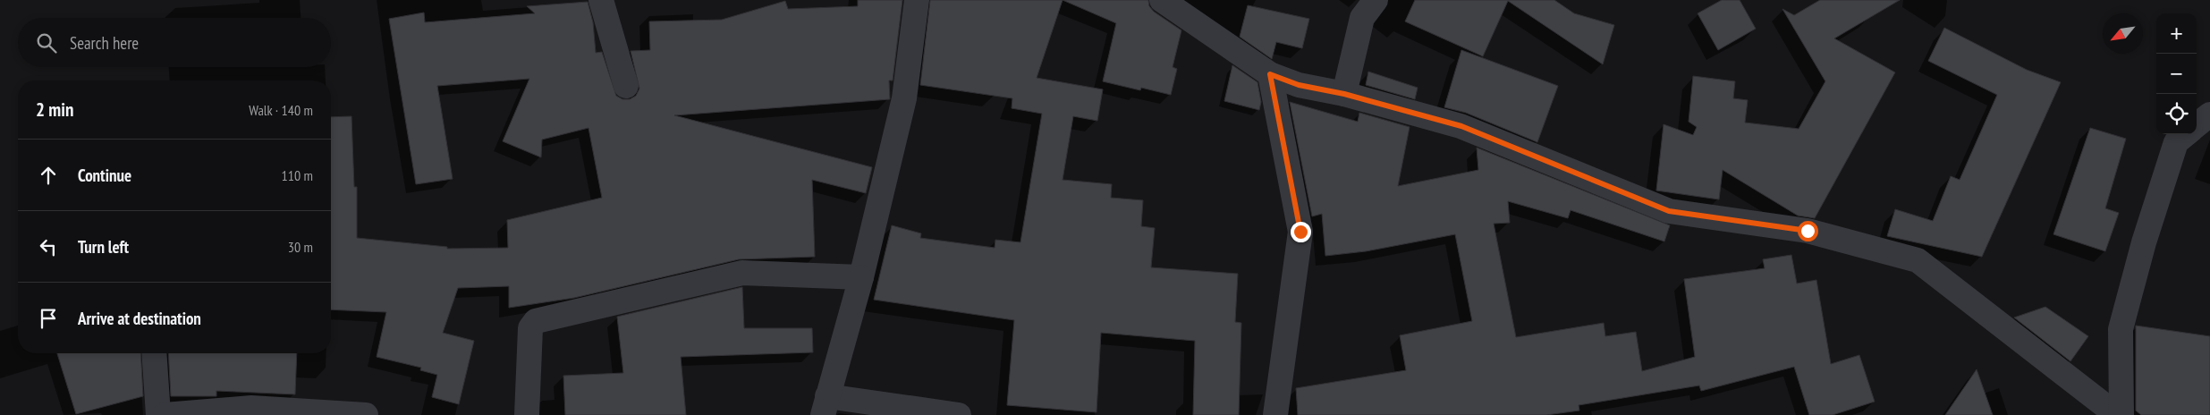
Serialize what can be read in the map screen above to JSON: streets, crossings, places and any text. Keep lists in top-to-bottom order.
{
  "north": "bottom left",
  "page": {
    "map_buttons": ["+", "−"],
    "search": "Search here",
    "heading": ["2 min", "Walk · 140 m"],
    "list": [
      ["Continue", "110 m"],
      ["Turn left", "30 m"],
      "Arrive at destination"
    ]
  }
}
